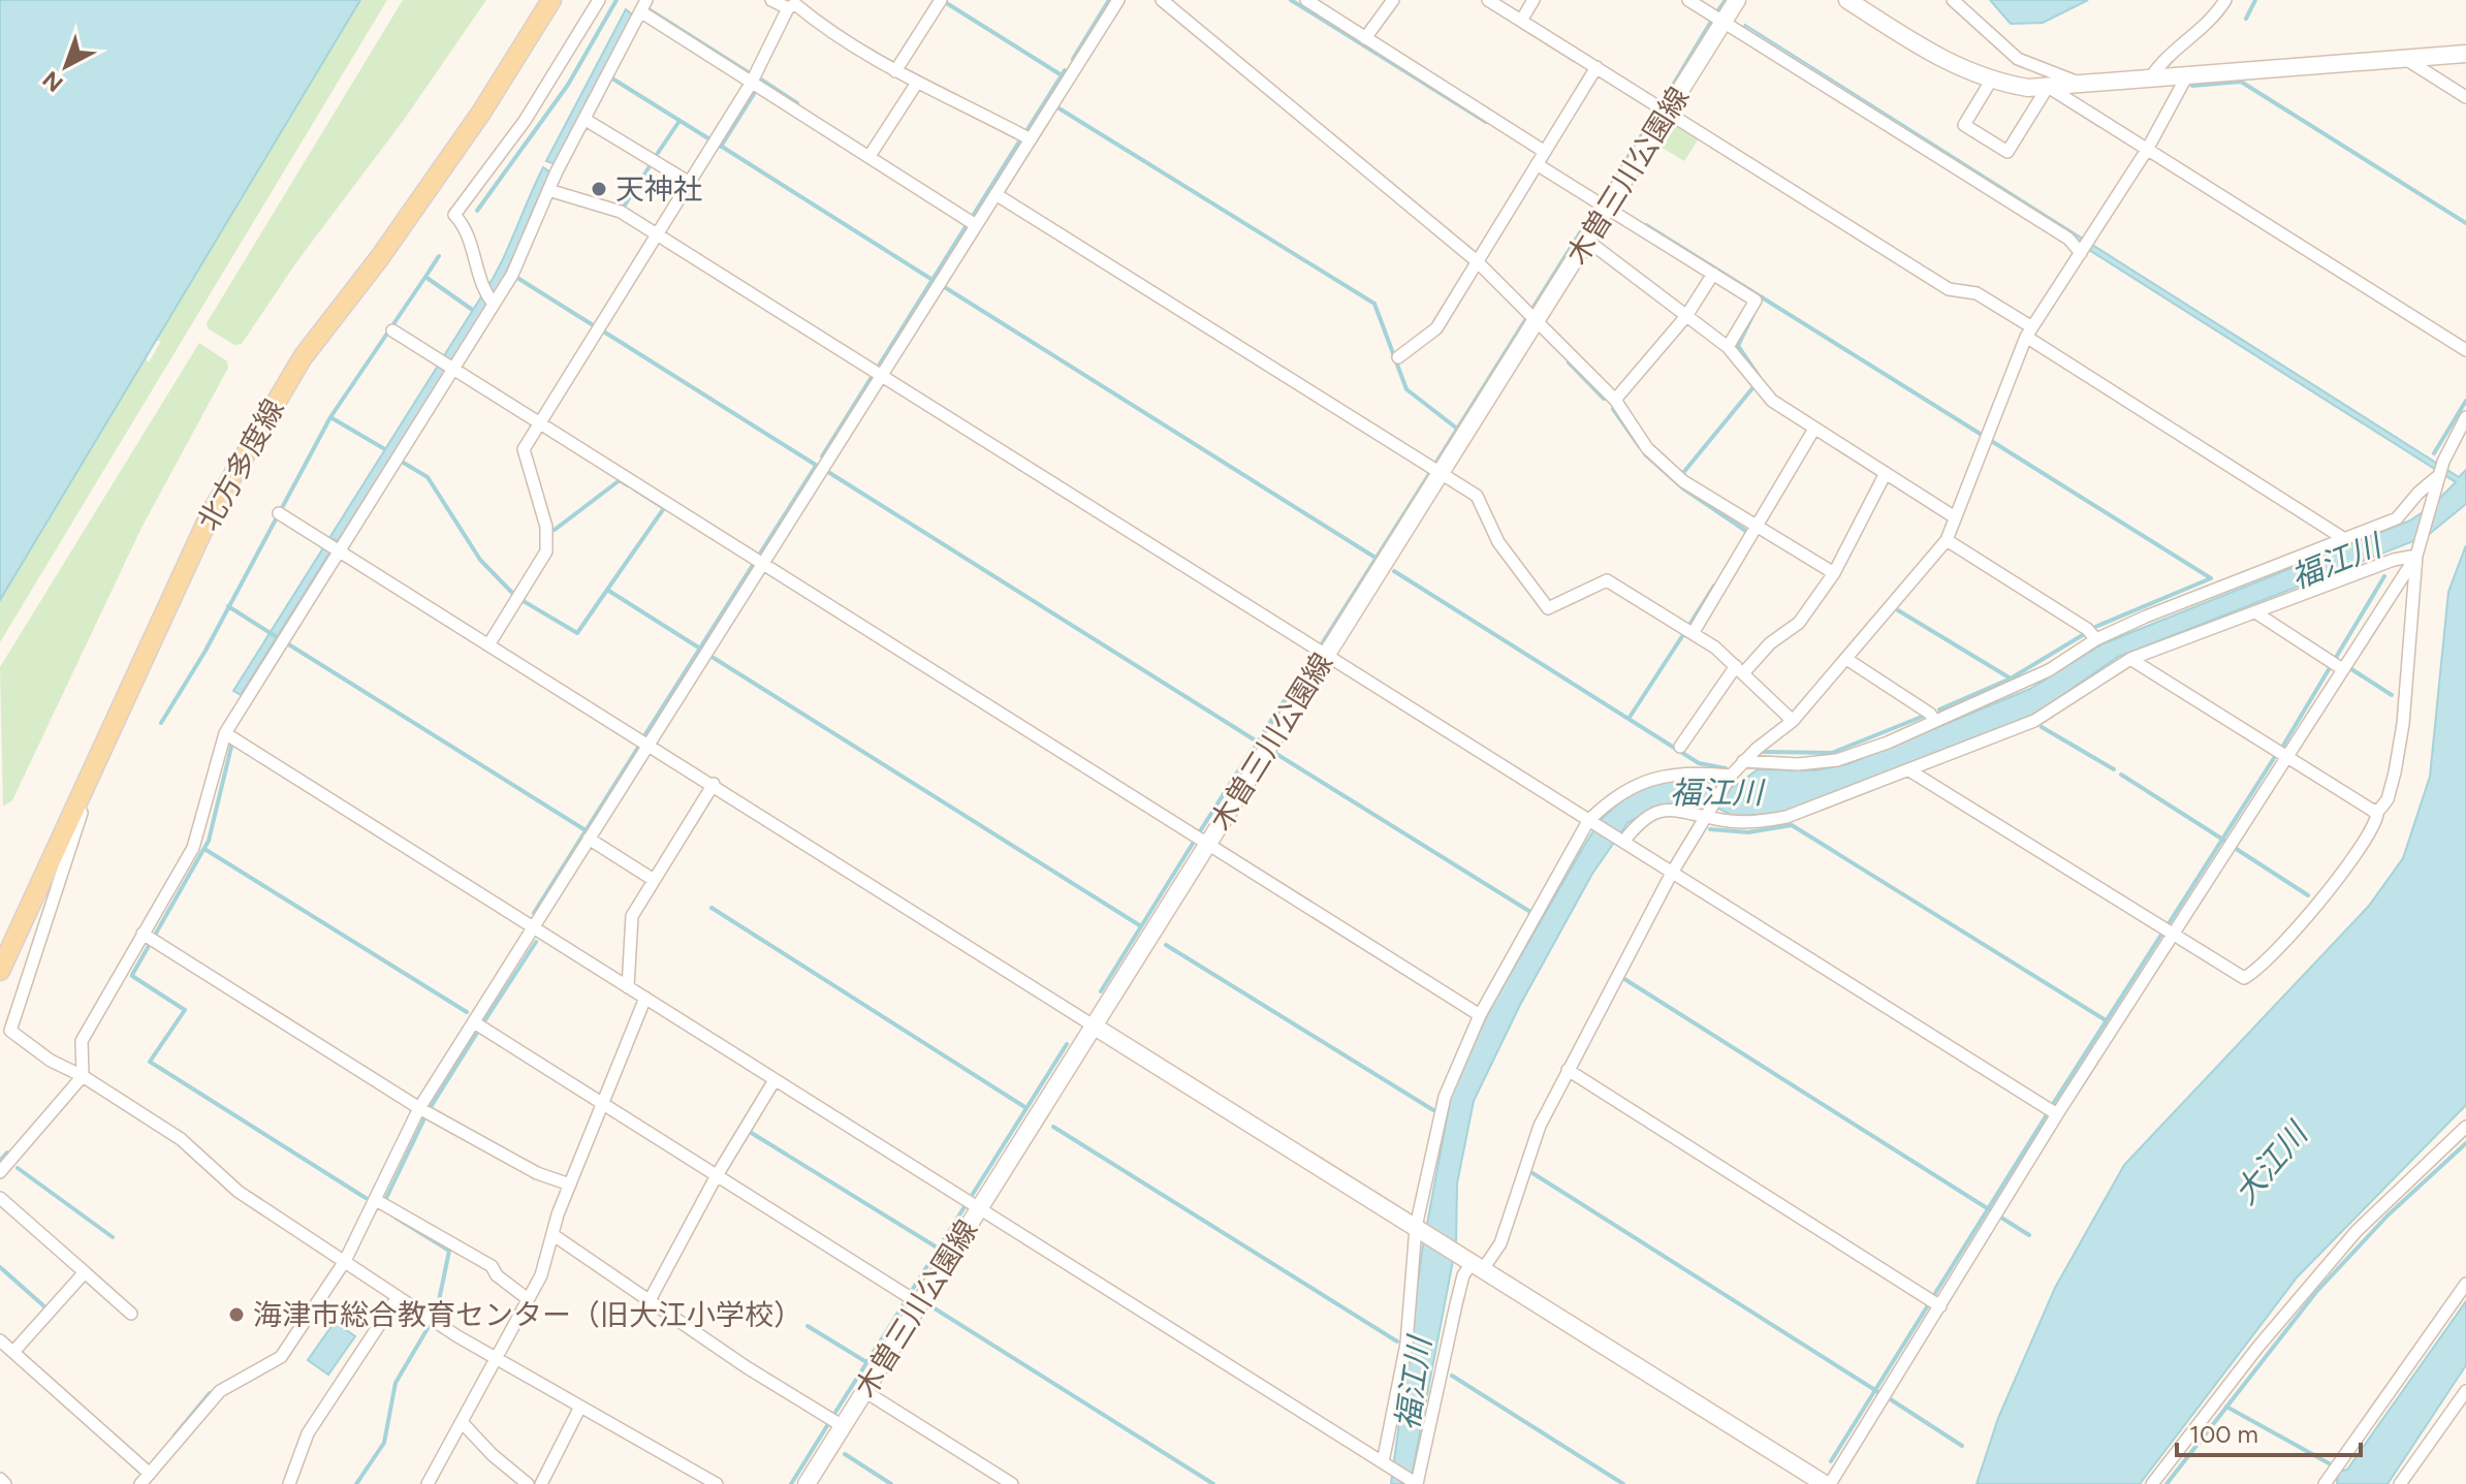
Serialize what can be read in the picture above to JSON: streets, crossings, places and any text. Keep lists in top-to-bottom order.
{
  "streets": {
    "main road": ["木曽三川公園線", "北方多度線"]
  },
  "water": ["福江川", "大江川"],
  "places": ["天神社", "海津市総合教育センター（旧大江小学校）"],
  "scale_bar": "100 m",
  "north": "bottom left"
}
